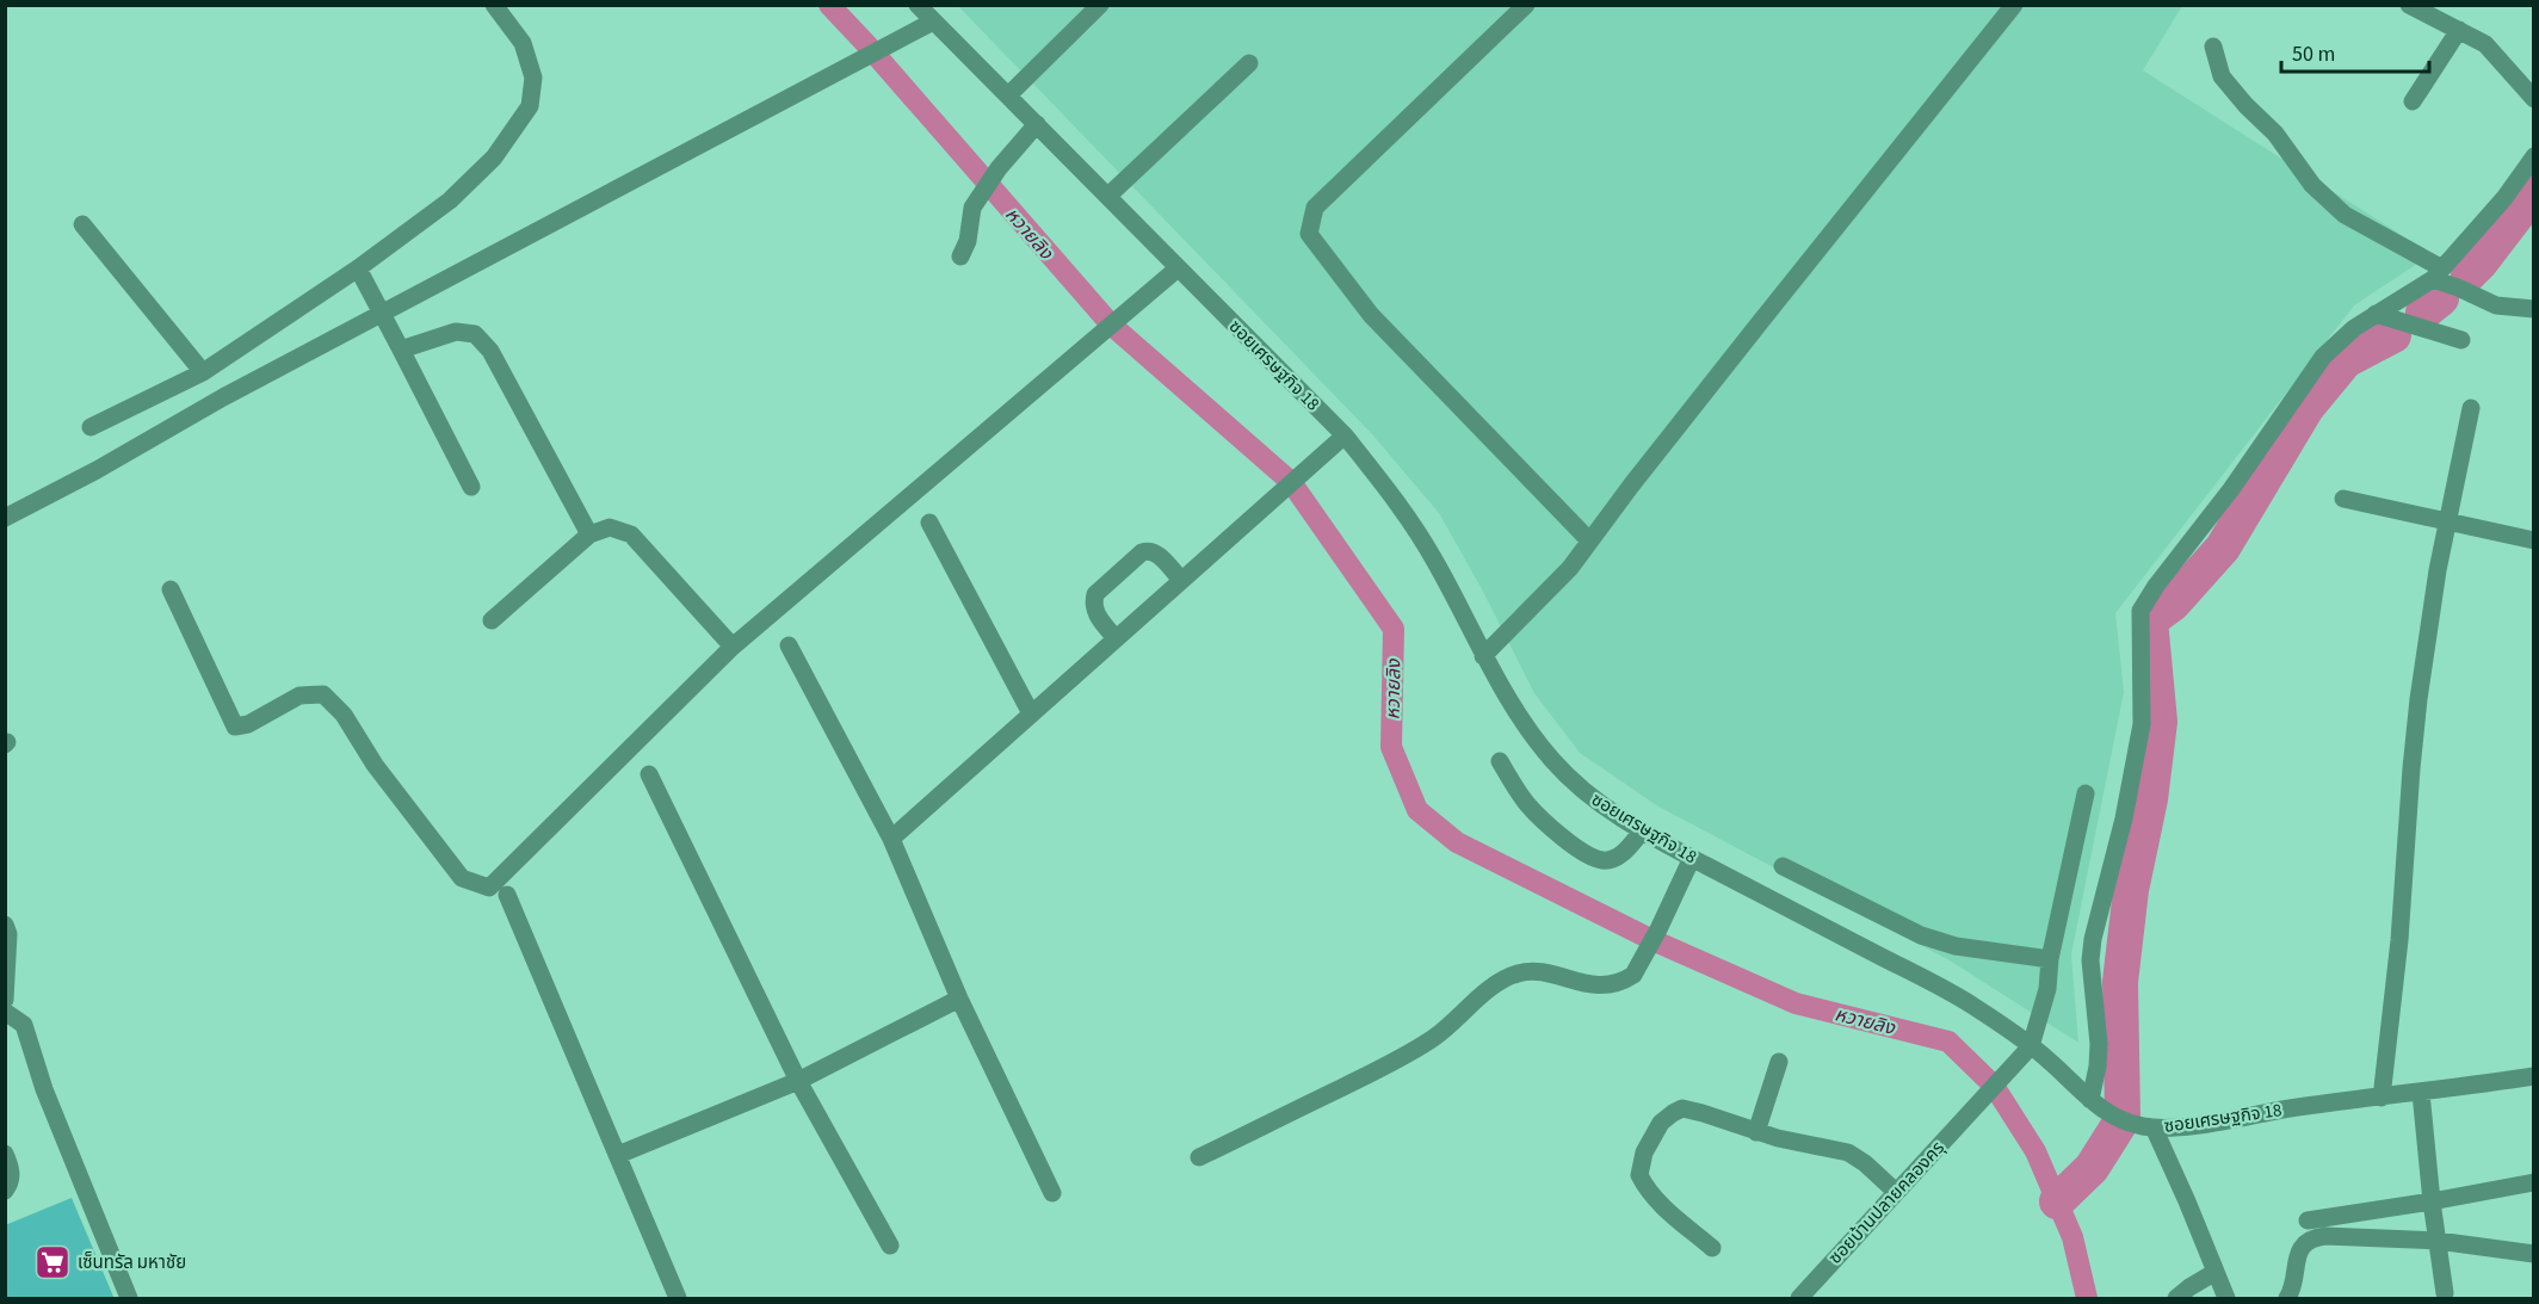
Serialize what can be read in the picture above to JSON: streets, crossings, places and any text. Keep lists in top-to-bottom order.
{
  "streets": {
    "street": ["ซอยเศรษฐกิจ 18", "ซอยบ้านปลายคลองครุ"]
  },
  "crossings": [
    ["ซอยเศรษฐกิจ 18", "ซอยบ้านปลายคลองครุ"]
  ],
  "water": ["หวายลิง"],
  "places": {
    "supermarket": ["เซ็นทรัล มหาชัย"]
  },
  "scale_bar": "50 m"
}
